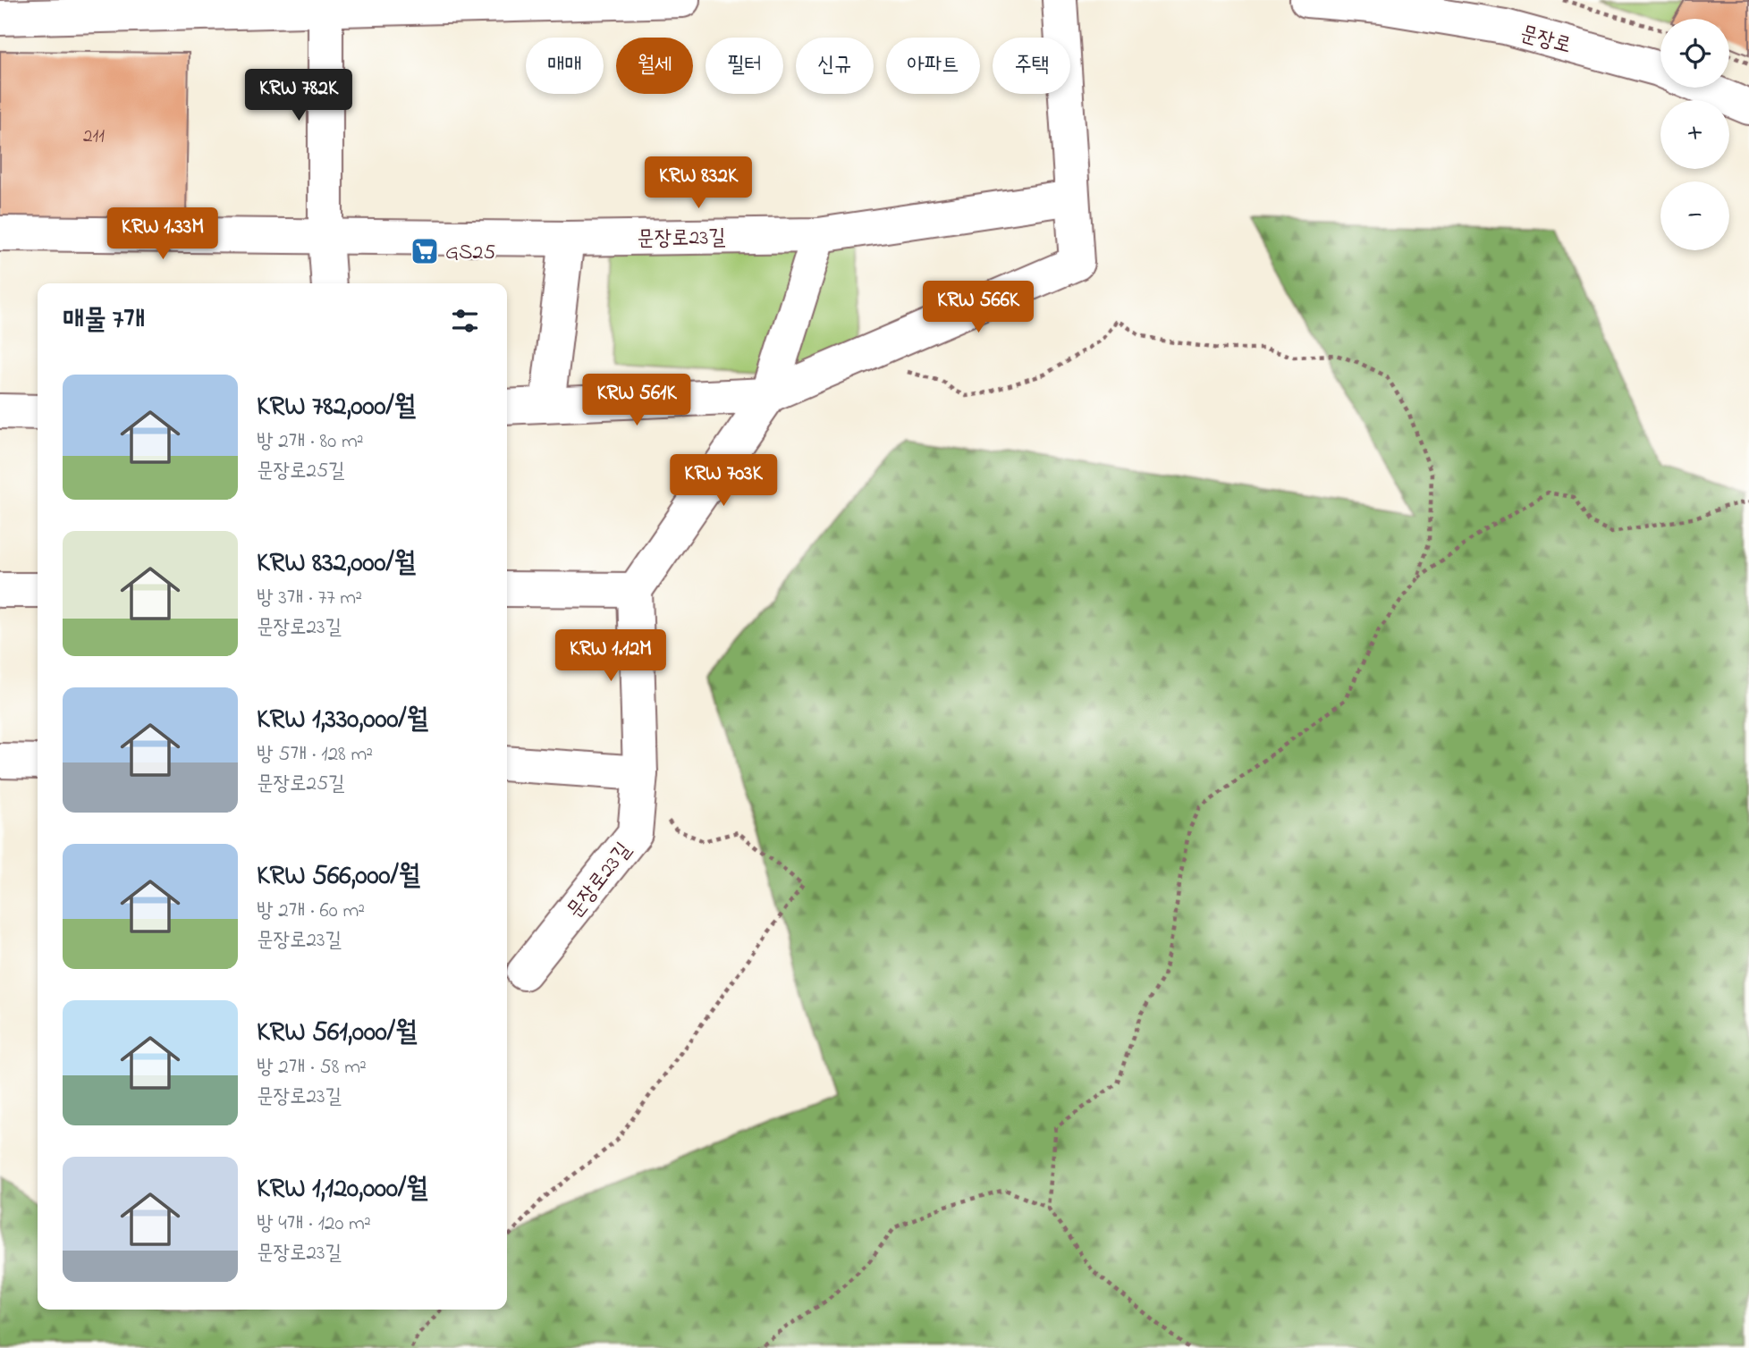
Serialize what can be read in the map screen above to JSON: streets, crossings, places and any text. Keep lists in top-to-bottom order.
{
  "streets": {
    "street": ["문장로", "문장로23길"]
  },
  "places": {
    "supermarket": ["GS25"]
  },
  "house_numbers": ["211"],
  "page": {
    "map_buttons": ["+", "−"],
    "chip": [
      "매매",
      "월세",
      "필터",
      "신규",
      "아파트",
      "주택"
    ],
    "price": [
      "KRW 782K",
      "KRW 832K",
      "KRW 1.33M",
      "KRW 566K",
      "KRW 561K",
      "KRW 703K",
      "KRW 1.12M"
    ],
    "heading": "매물 7개",
    "list": [
      {
        "name": "KRW 782,000/월",
        "note": "방 2개 · 80 m² · 문장로25길"
      },
      {
        "name": "KRW 832,000/월",
        "note": "방 3개 · 77 m² · 문장로23길"
      },
      {
        "name": "KRW 1,330,000/월",
        "note": "방 5개 · 128 m² · 문장로25길"
      },
      {
        "name": "KRW 566,000/월",
        "note": "방 2개 · 60 m² · 문장로23길"
      },
      {
        "name": "KRW 561,000/월",
        "note": "방 2개 · 58 m² · 문장로23길"
      },
      {
        "name": "KRW 1,120,000/월",
        "note": "방 4개 · 120 m² · 문장로23길"
      }
    ]
  }
}
